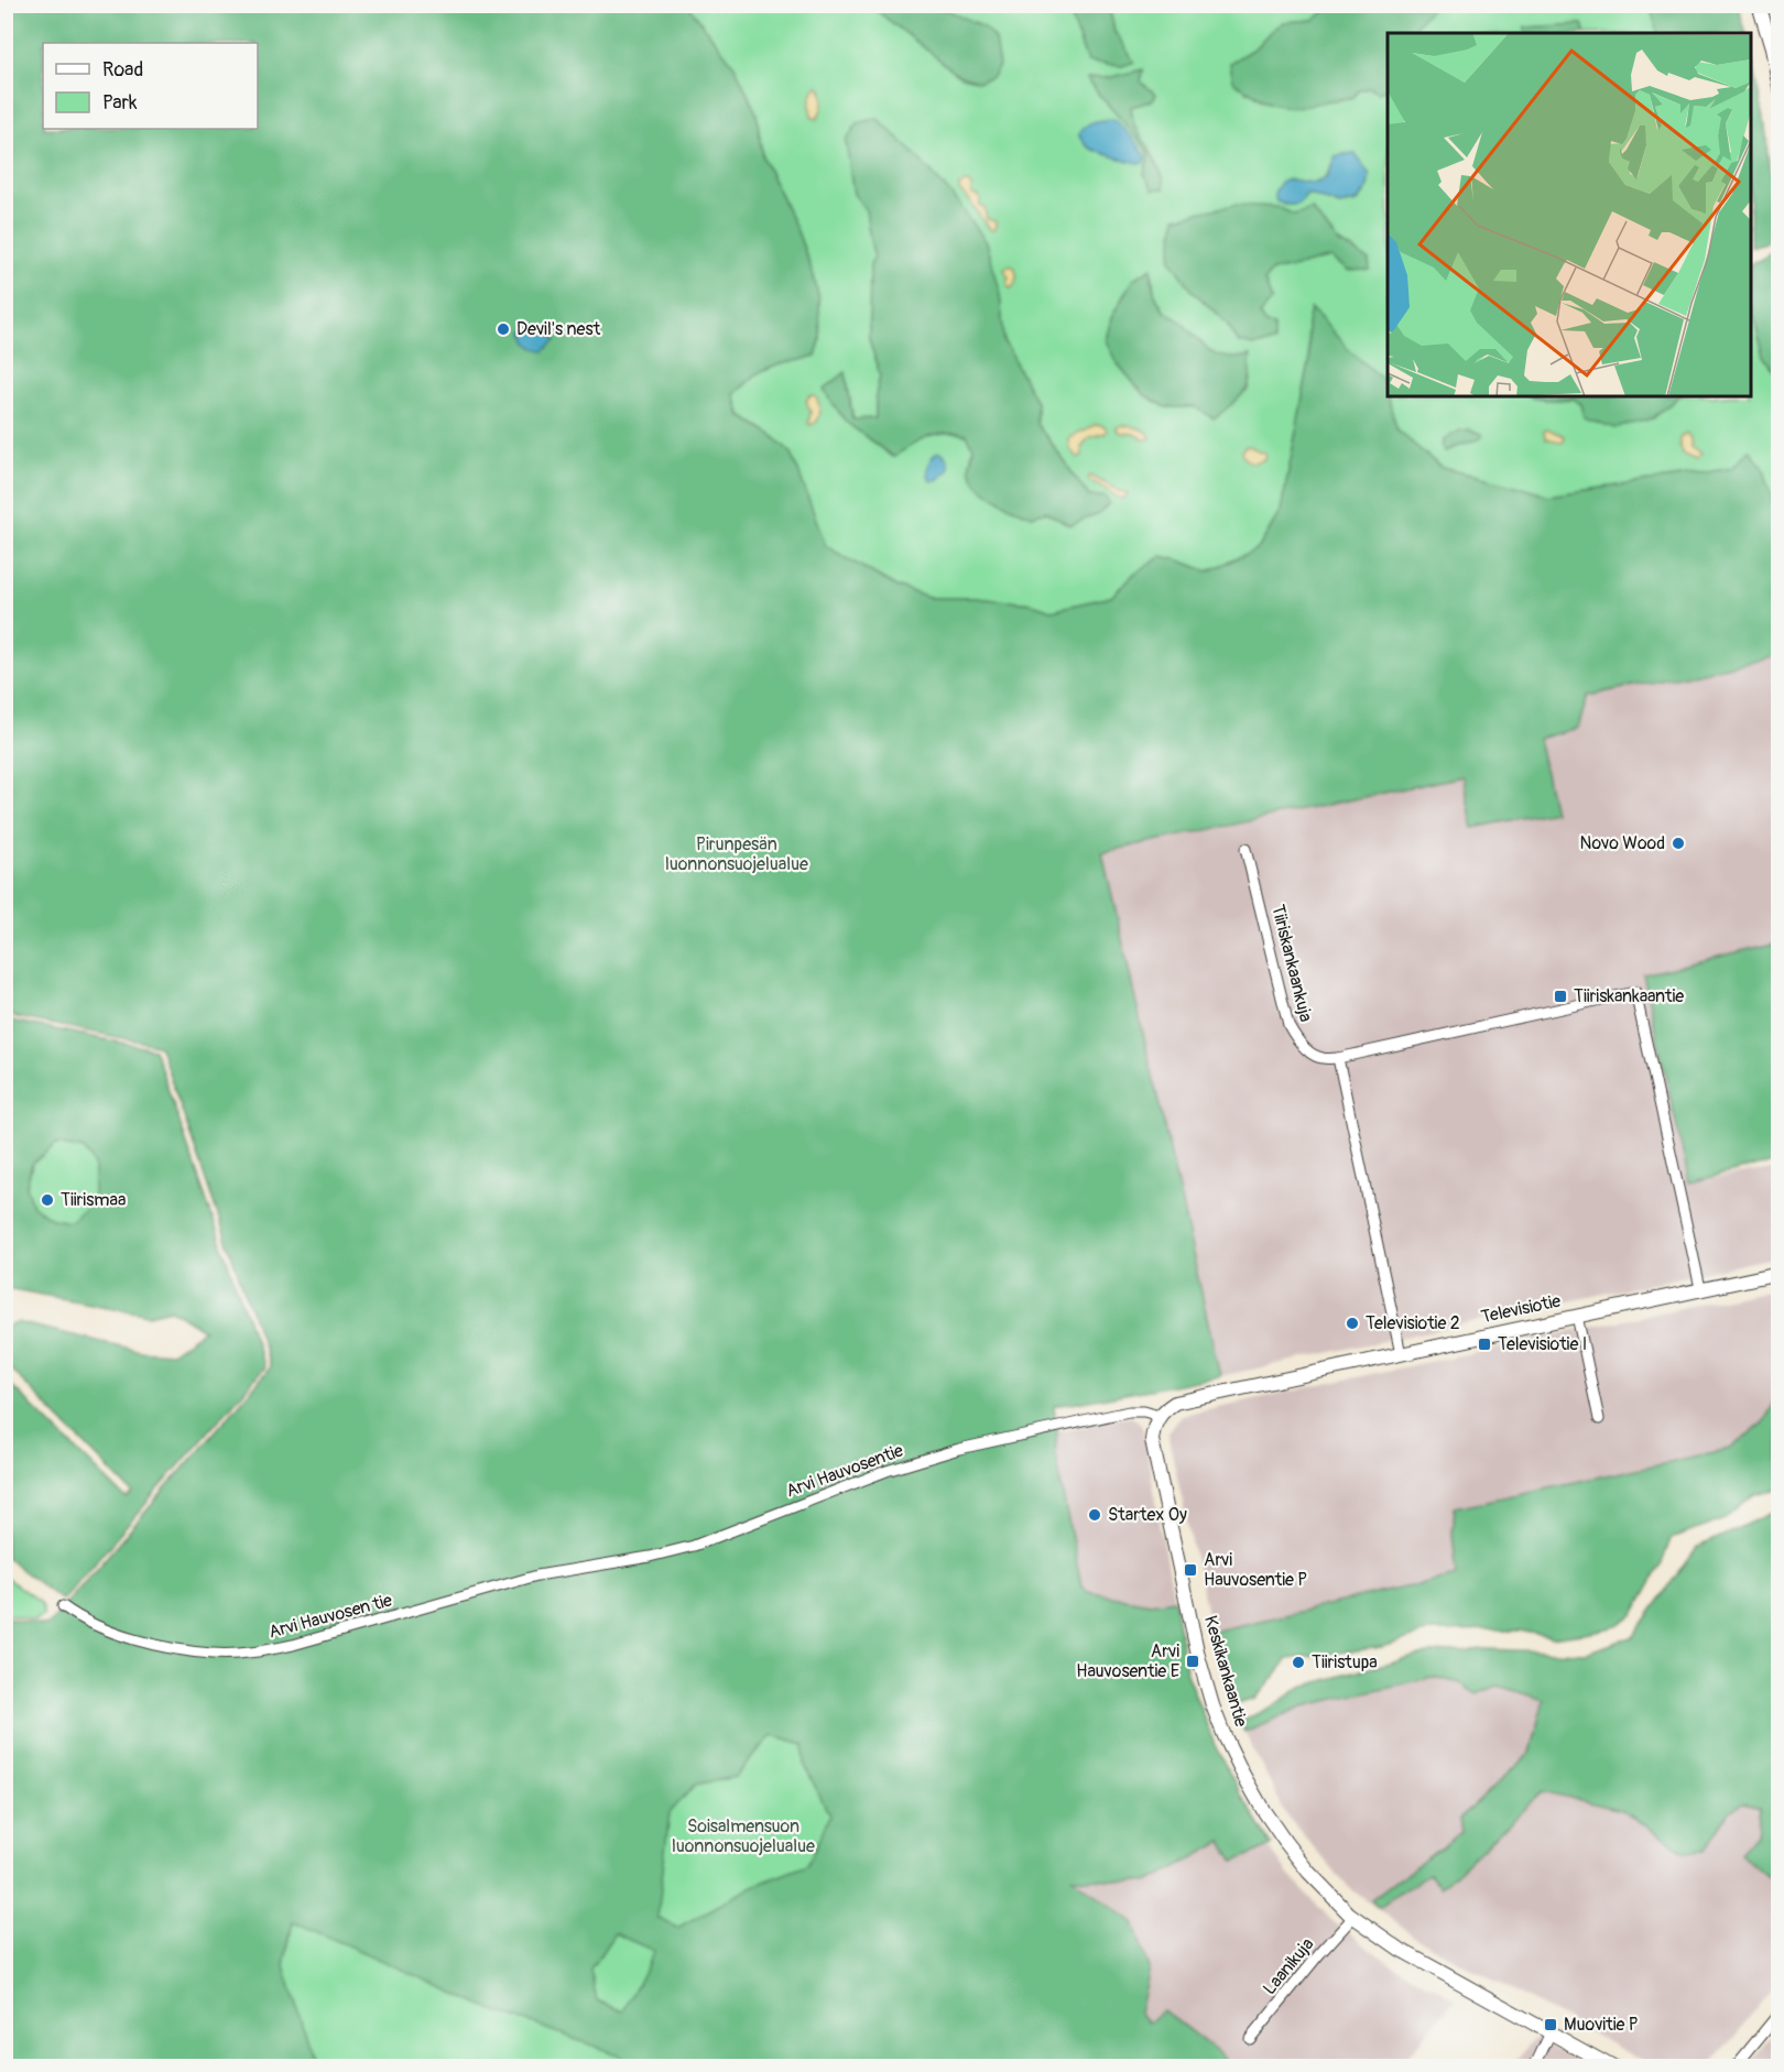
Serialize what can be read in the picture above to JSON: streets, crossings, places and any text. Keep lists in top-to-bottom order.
{
  "streets": {
    "street": [
      "Tiiriskankaankuja",
      "Televisiotie",
      "Arvi Hauvosentie",
      "Arvi Hauvosen tie",
      "Keskikankaantie",
      "Laanikuja"
    ]
  },
  "crossings": [
    ["Televisiotie", "Arvi Hauvosentie"],
    ["Televisiotie", "Keskikankaantie"],
    ["Arvi Hauvosentie", "Arvi Hauvosen tie"],
    ["Arvi Hauvosentie", "Keskikankaantie"],
    ["Keskikankaantie", "Laanikuja"]
  ],
  "parks": ["Pirunpesän luonnonsuojelualue", "Soisalmensuon luonnonsuojelualue"],
  "places": {
    "other": [
      "Devil's nest",
      "Novo Wood",
      "Tiirismaa",
      "Televisiotie 2",
      "Startex Oy",
      "Tiiristupa"
    ],
    "transit": [
      "Tiiriskankaantie",
      "Televisiotie I",
      "Arvi Hauvosentie P",
      "Arvi Hauvosentie E",
      "Muovitie P"
    ]
  },
  "legend": ["Road", "Park"]
}
